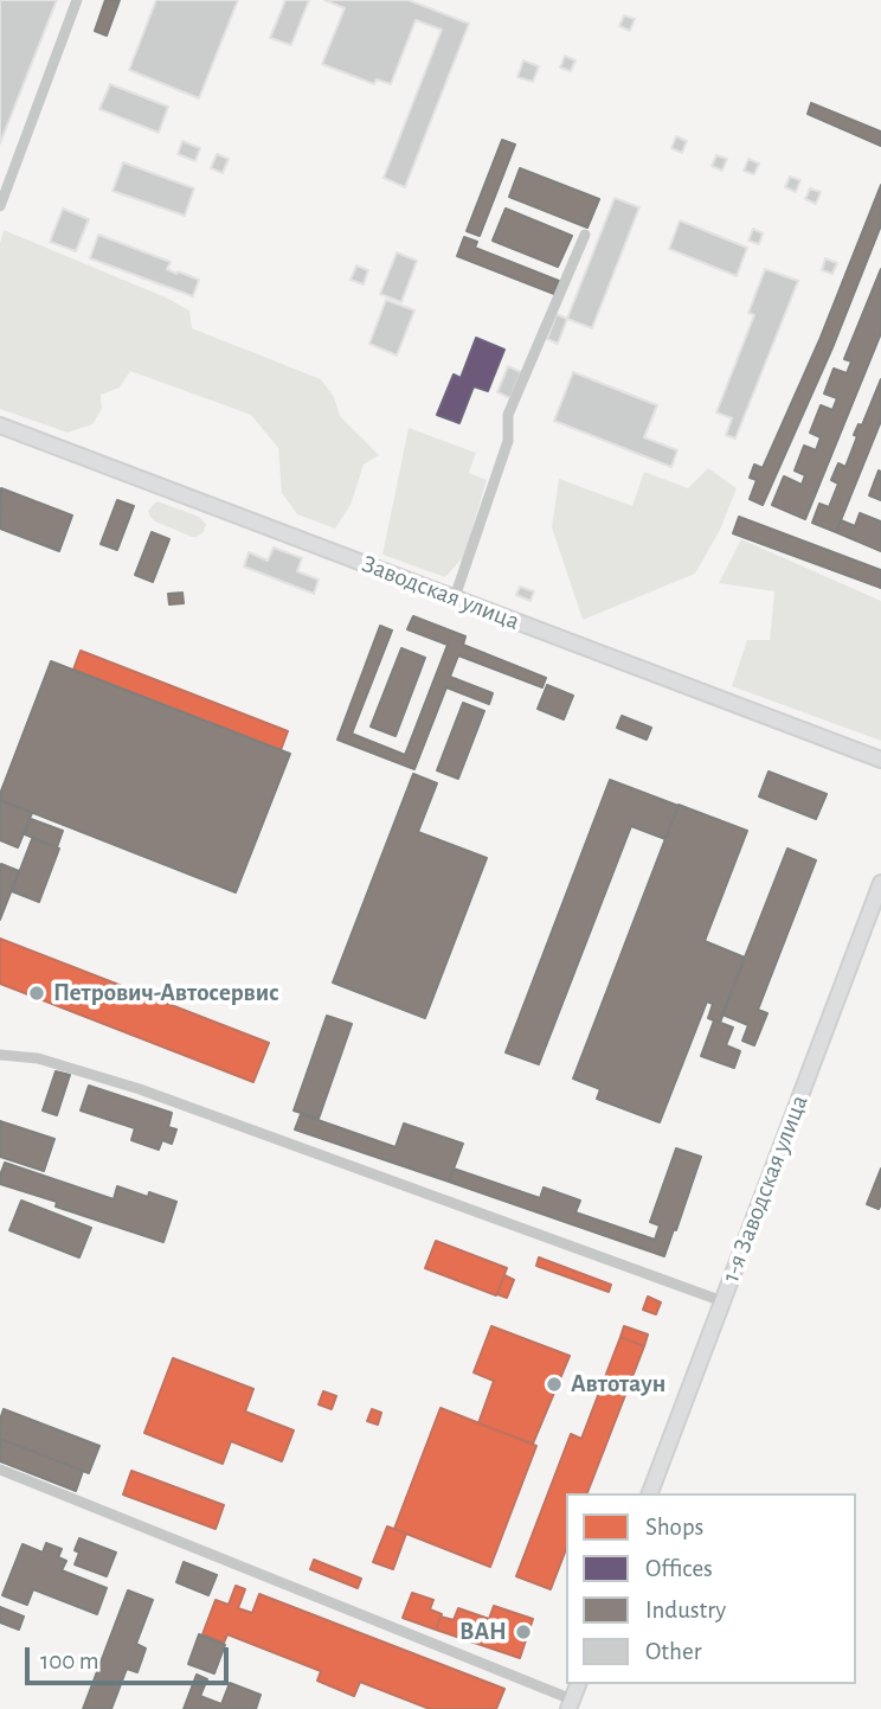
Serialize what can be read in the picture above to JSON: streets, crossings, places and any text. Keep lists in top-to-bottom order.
{
  "streets": {
    "main road": ["Заводская улица", "1-я Заводская улица"]
  },
  "places": ["Петрович-Автосервис", "Автотаун", "ВАН"],
  "legend": [
    "Shops",
    "Offices",
    "Industry",
    "Other"
  ],
  "scale_bar": "100 m"
}
